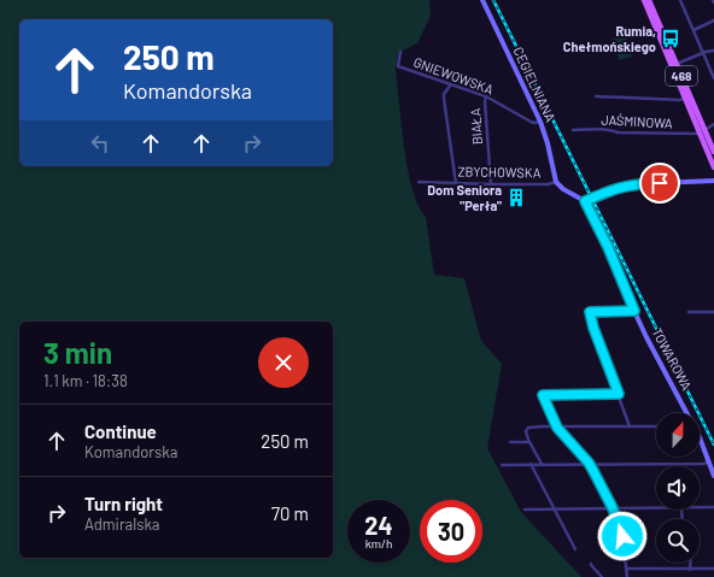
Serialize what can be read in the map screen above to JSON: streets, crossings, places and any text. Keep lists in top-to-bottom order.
{
  "streets": {
    "main road": ["468"],
    "street": [
      "GNIEWOWSKA",
      "CEGIELNIANA",
      "JAŚMINOWA",
      "BIAŁA",
      "ZBYCHOWSKA",
      "TOWAROWA"
    ]
  },
  "crossings": [
    ["GNIEWOWSKA", "CEGIELNIANA"],
    ["GNIEWOWSKA", "BIAŁA"],
    ["468", "JAŚMINOWA"],
    ["CEGIELNIANA", "ZBYCHOWSKA"],
    ["BIAŁA", "ZBYCHOWSKA"],
    ["ZBYCHOWSKA", "TOWAROWA"]
  ],
  "places": {
    "bus stop": ["Rumia, Chełmońskiego"],
    "building": ["Dom Seniora \"Perła\""]
  },
  "north": "top",
  "page": {
    "turn": ["250 m", "Komandorska"],
    "heading": ["3 min", "1.1 km · 18:38"],
    "list": [
      {
        "name": "Continue",
        "note": "Komandorska",
        "value": "250 m"
      },
      {
        "name": "Turn right",
        "note": "Admiralska",
        "value": "70 m"
      }
    ],
    "speed": "24 km/h",
    "limit": "30"
  }
}
